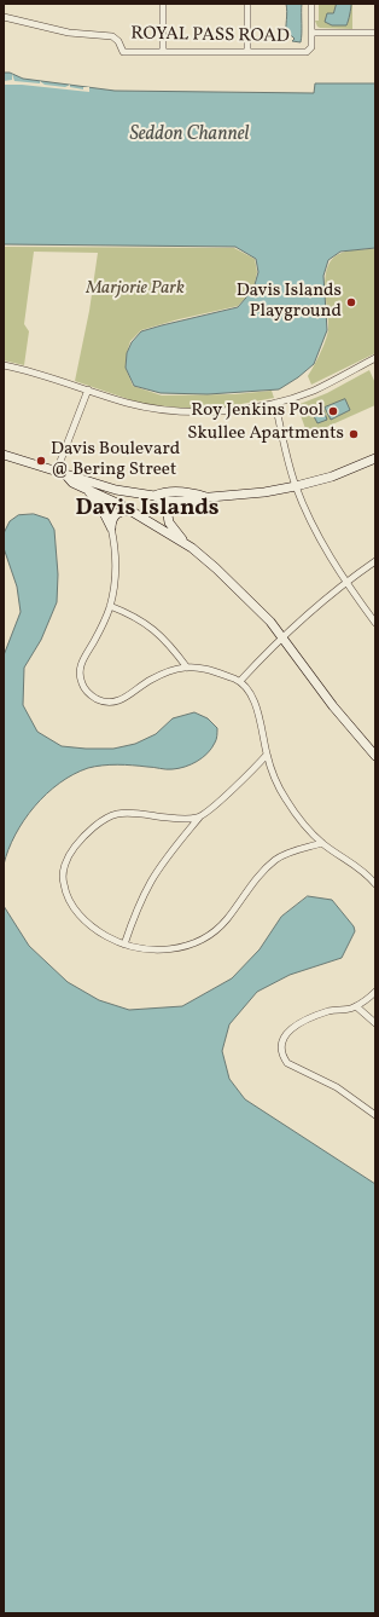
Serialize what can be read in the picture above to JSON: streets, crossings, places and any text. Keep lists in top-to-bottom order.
{
  "streets": {
    "street": ["ROYAL PASS ROAD"]
  },
  "districts": ["Davis Islands"],
  "water": ["Seddon Channel"],
  "parks": ["Marjorie Park"],
  "places": [
    "Davis Islands Playground",
    "Roy Jenkins Pool",
    "Skullee Apartments",
    "Davis Boulevard @ Bering Street"
  ]
}
